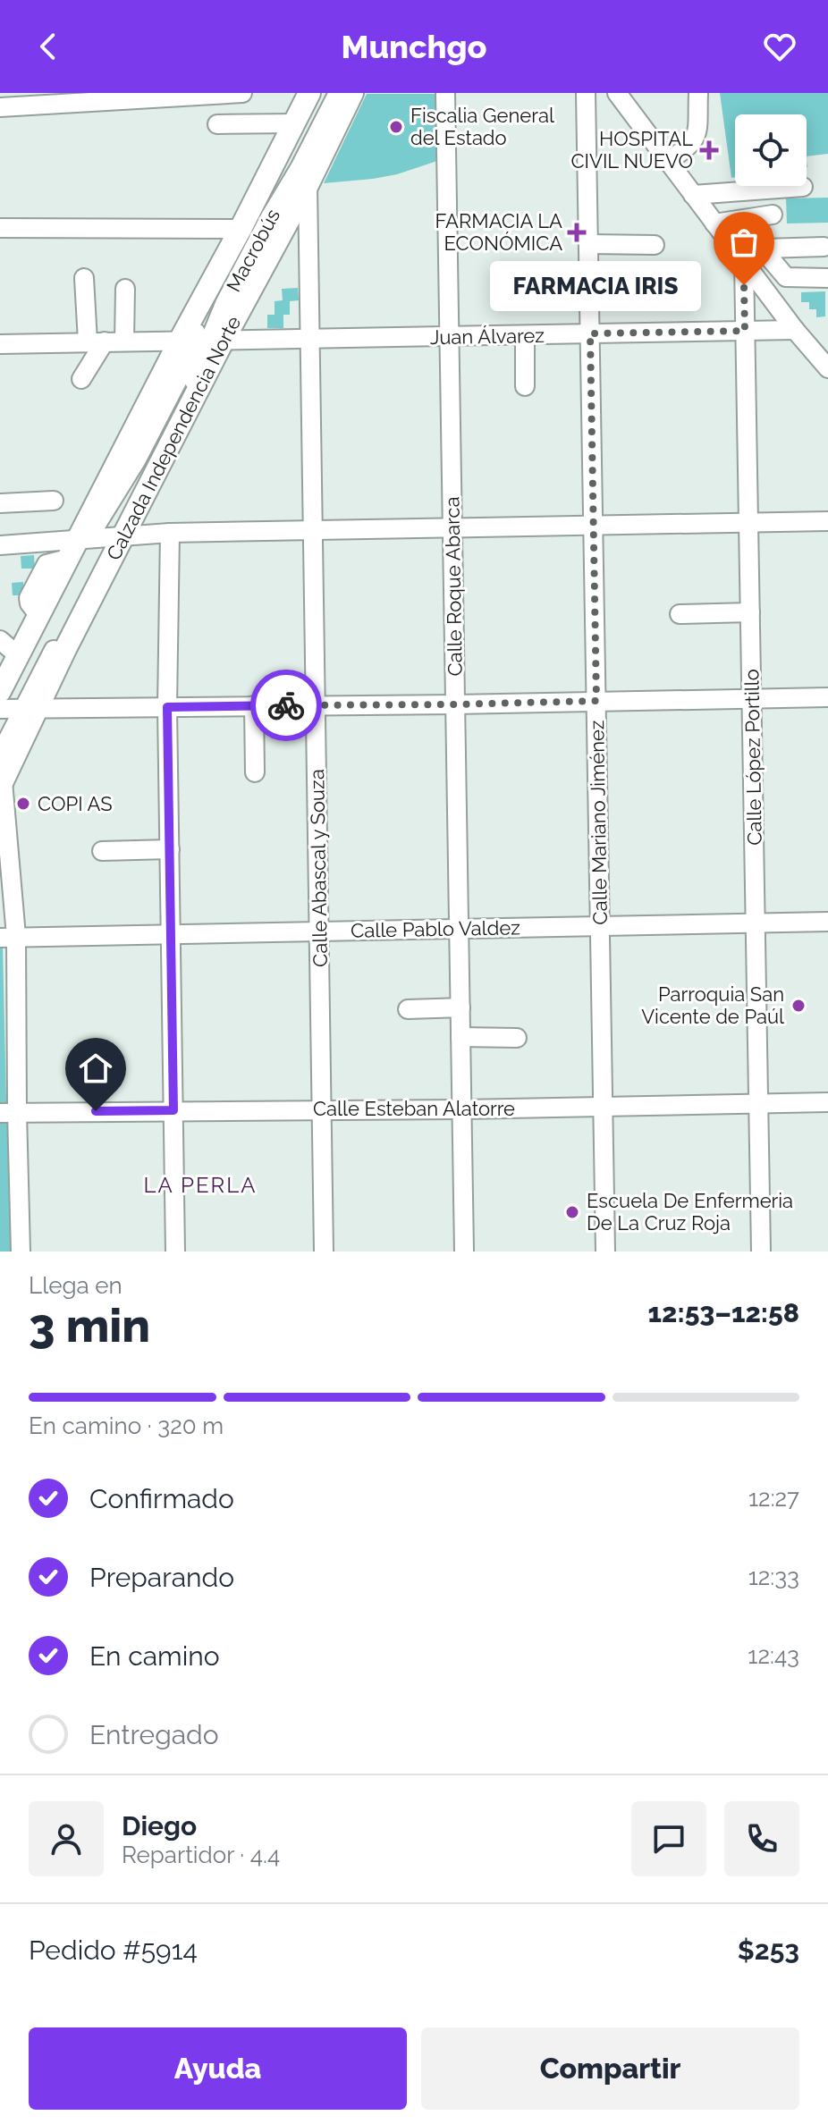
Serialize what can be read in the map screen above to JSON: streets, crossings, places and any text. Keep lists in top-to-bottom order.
{
  "streets": {
    "main road": ["Calzada Independencia Norte"],
    "street": [
      "Macrobús",
      "Juan Álvarez",
      "Calle Roque Abarca",
      "Calle López Portillo",
      "Calle Mariano Jiménez",
      "Calle Abascal y Souza",
      "Calle Pablo Valdez",
      "Calle Esteban Alatorre"
    ]
  },
  "crossings": [
    ["Macrobús", "Juan Álvarez"],
    ["Macrobús", "Calzada Independencia Norte"],
    ["Juan Álvarez", "Calzada Independencia Norte"],
    ["Juan Álvarez", "Calle Roque Abarca"],
    ["Juan Álvarez", "Calle López Portillo"],
    ["Juan Álvarez", "Calle Mariano Jiménez"],
    ["Juan Álvarez", "Calle Abascal y Souza"],
    ["Calzada Independencia Norte", "Calle Abascal y Souza"],
    ["Calle Roque Abarca", "Calle Pablo Valdez"],
    ["Calle Roque Abarca", "Calle Esteban Alatorre"],
    ["Calle López Portillo", "Calle Pablo Valdez"],
    ["Calle López Portillo", "Calle Esteban Alatorre"],
    ["Calle Mariano Jiménez", "Calle Pablo Valdez"],
    ["Calle Mariano Jiménez", "Calle Esteban Alatorre"],
    ["Calle Abascal y Souza", "Calle Pablo Valdez"],
    ["Calle Abascal y Souza", "Calle Esteban Alatorre"]
  ],
  "districts": ["LA PERLA"],
  "places": {
    "other": [
      "Fiscalia General del Estado",
      "FARMACIA IRIS",
      "COPI AS",
      "Parroquia San Vicente de Paúl",
      "Escuela De Enfermeria De La Cruz Roja"
    ],
    "health": ["HOSPITAL CIVIL NUEVO", "FARMACIA LA ECONÓMICA"]
  },
  "page": {
    "header": "Munchgo",
    "bubble": "FARMACIA IRIS",
    "heading": ["3 min", "Llega en", "12:53–12:58"],
    "panel": [
      "Diego",
      "Repartidor · 4.4",
      "Pedido #5914",
      "$253"
    ],
    "bar": "En camino · 320 m",
    "list": [
      ["Confirmado", "12:27"],
      ["Preparando", "12:33"],
      ["En camino", "12:43"],
      "Entregado"
    ],
    "buttons": ["Ayuda", "Compartir"]
  }
}
